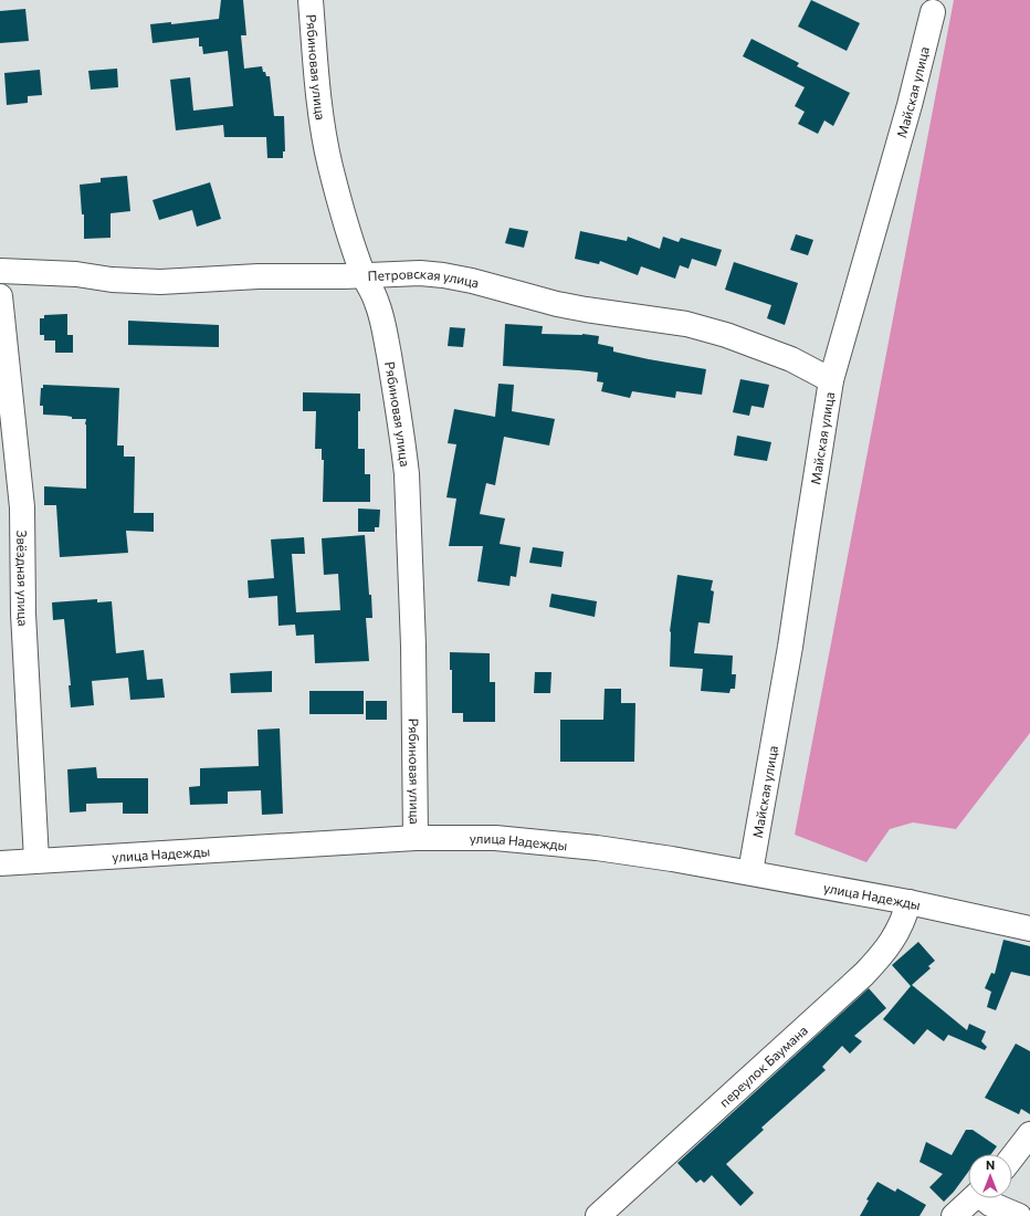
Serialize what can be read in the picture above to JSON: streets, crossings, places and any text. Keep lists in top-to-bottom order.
{
  "streets": {
    "street": [
      "Рябиновая улица",
      "Майская улица",
      "Петровская улица",
      "Звёздная улица",
      "улица Надежды",
      "переулок Баумана"
    ]
  },
  "crossings": [
    ["Рябиновая улица", "Петровская улица"],
    ["Рябиновая улица", "улица Надежды"],
    ["Майская улица", "Петровская улица"],
    ["Майская улица", "улица Надежды"],
    ["Звёздная улица", "улица Надежды"],
    ["улица Надежды", "переулок Баумана"]
  ],
  "north": "top"
}
